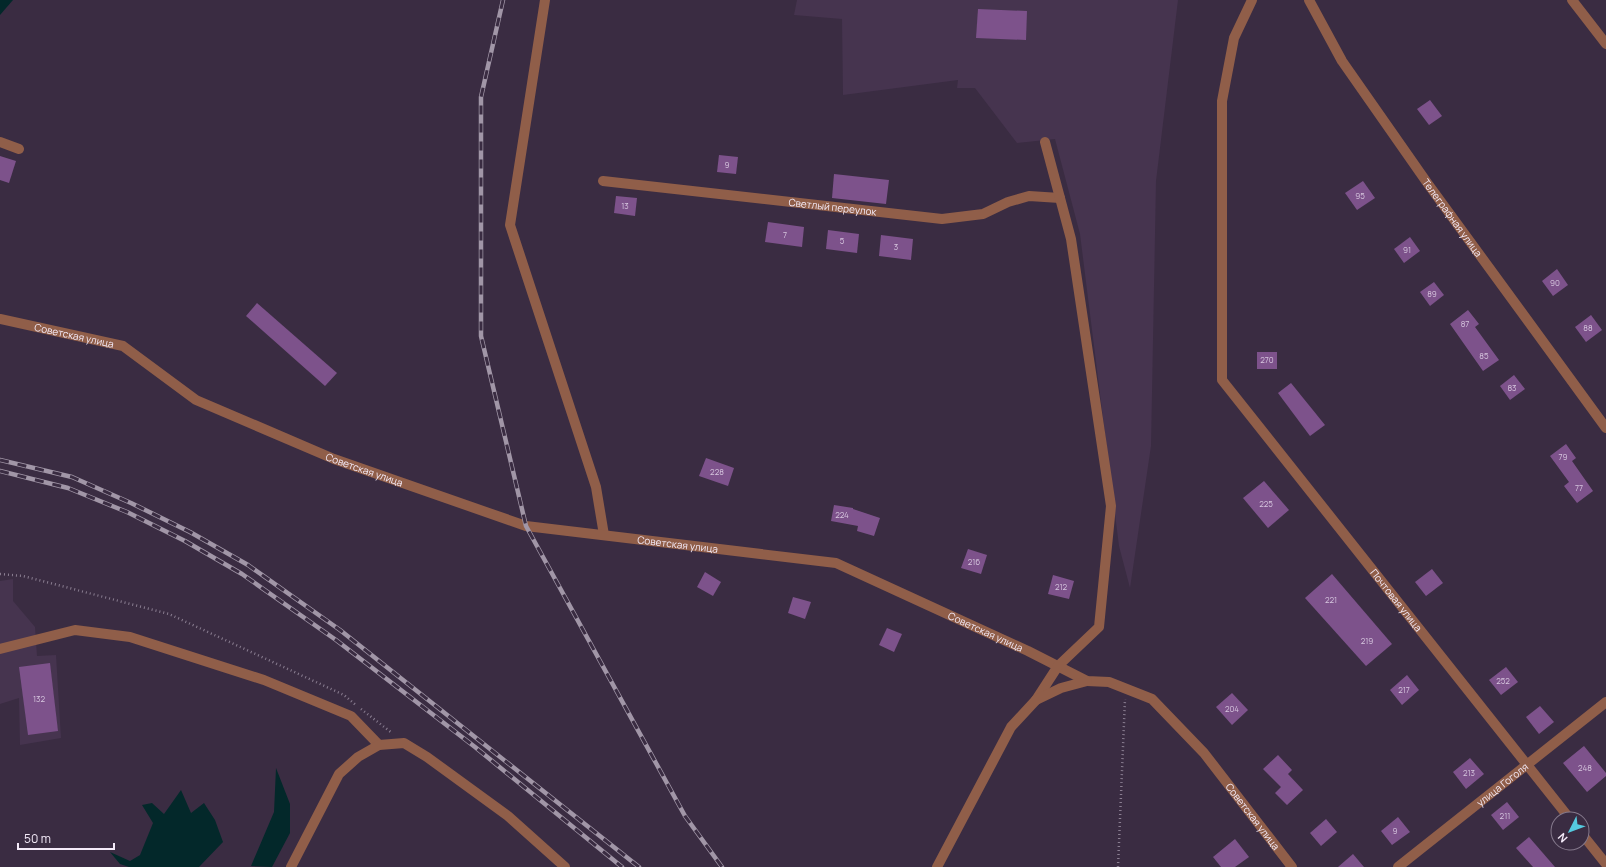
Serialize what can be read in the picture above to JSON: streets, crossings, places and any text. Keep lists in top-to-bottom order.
{
  "streets": {
    "street": [
      "Светлый переулок",
      "Телеграфная улица",
      "Советская улица",
      "Почтовая улица",
      "улица Гоголя"
    ]
  },
  "crossings": [
    ["Почтовая улица", "улица Гоголя"]
  ],
  "house_numbers": [
    "9",
    "95",
    "13",
    "7",
    "5",
    "3",
    "91",
    "90",
    "89",
    "87",
    "88",
    "85",
    "270",
    "83",
    "79",
    "228",
    "77",
    "225",
    "224",
    "216",
    "212",
    "221",
    "219",
    "252",
    "217",
    "132",
    "204",
    "248",
    "213",
    "211",
    "9"
  ],
  "scale_bar": "50 m",
  "north": "bottom left"
}
